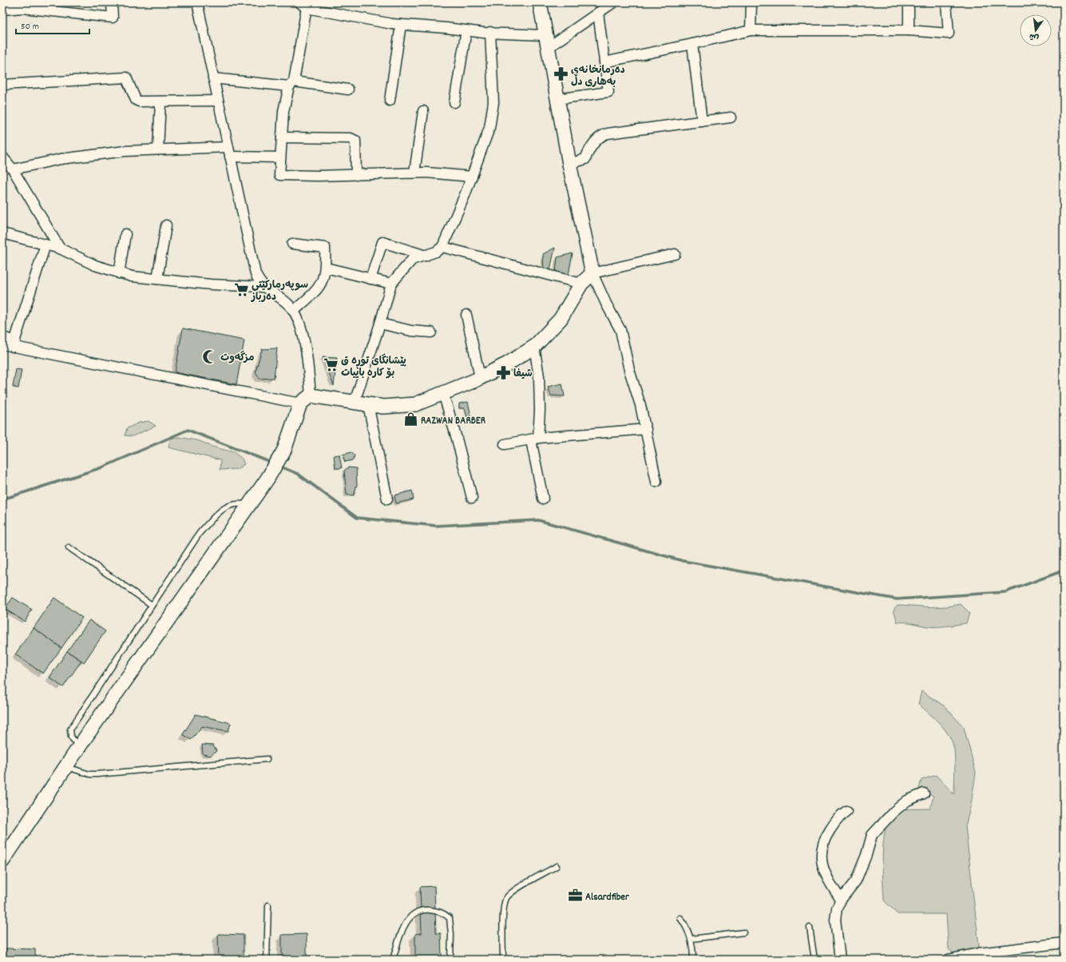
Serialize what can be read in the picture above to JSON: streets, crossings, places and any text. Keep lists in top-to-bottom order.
{
  "places": {
    "pharmacy": ["دەرمانخانەی بەهاری دڵ", "شیفا"],
    "supermarket": ["سوپەرمارکێتی دەرباز", "پێشانگای توڕه ق بۆ کاره باییات"],
    "mosque": ["مزگه‌وت"],
    "shop": ["RAZWAN BARBER"],
    "office": ["Alsardfiber"]
  },
  "scale_bar": "50 m",
  "north": "bottom"
}
